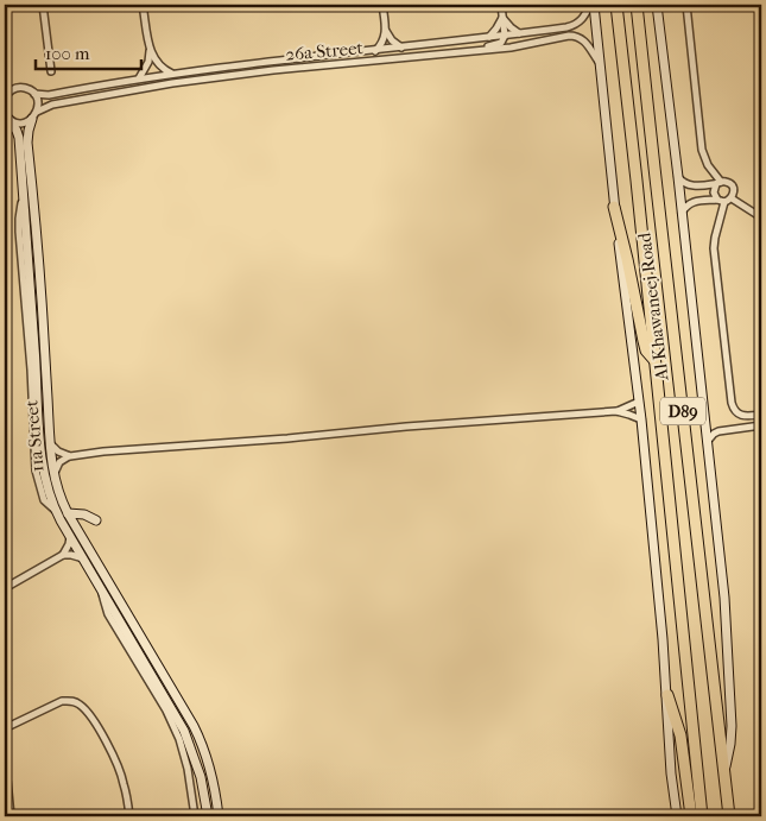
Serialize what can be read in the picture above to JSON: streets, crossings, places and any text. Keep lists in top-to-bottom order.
{
  "streets": {
    "highway": ["Al Khawaneej Road", "D89"],
    "street": ["26a Street", "11a Street"]
  },
  "crossings": [
    ["26a Street", "11a Street"]
  ],
  "scale_bar": "100 m"
}
